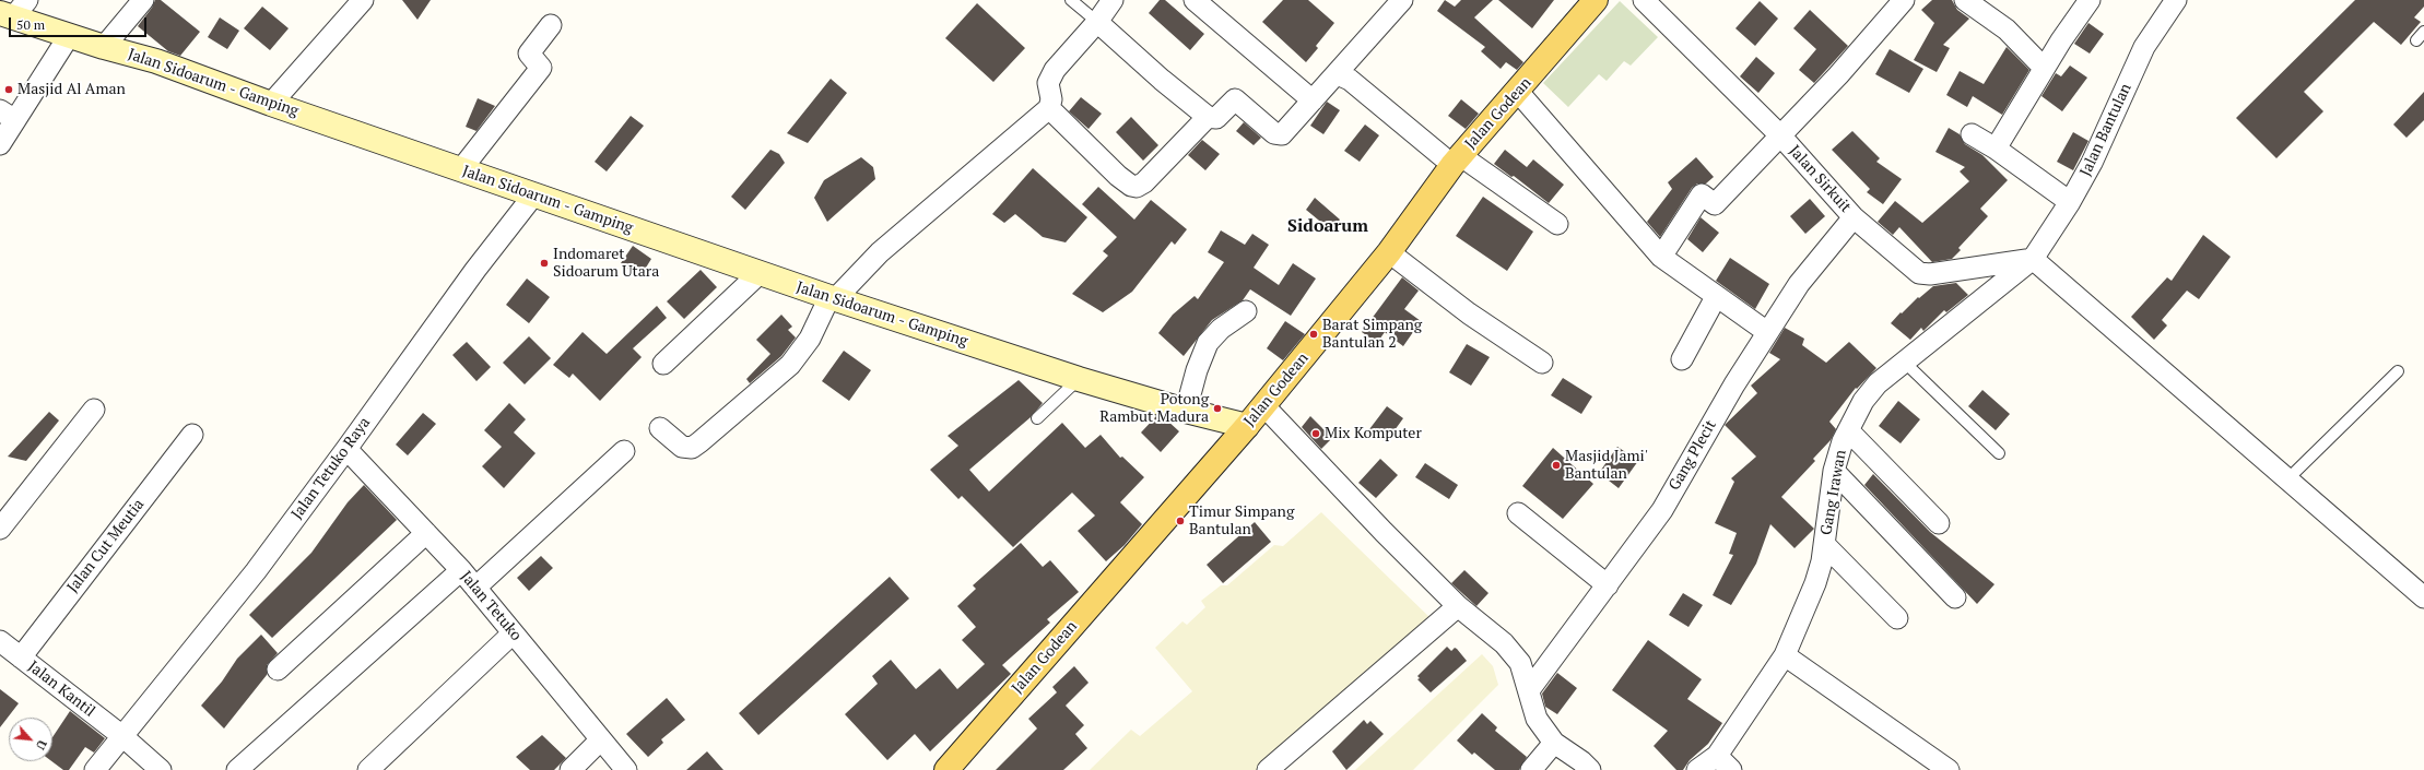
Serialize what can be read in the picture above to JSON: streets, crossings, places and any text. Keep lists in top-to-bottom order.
{
  "streets": {
    "main road": ["Jalan Sidoarum - Gamping", "Jalan Godean"],
    "street": [
      "Jalan Bantulan",
      "Jalan Sirkuit",
      "Gang Plecit",
      "Jalan Tetuko Raya",
      "Gang Irawan",
      "Jalan Cut Meutia",
      "Jalan Tetuko",
      "Jalan Kantil"
    ]
  },
  "crossings": [
    ["Jalan Sidoarum - Gamping", "Jalan Godean"],
    ["Jalan Sidoarum - Gamping", "Jalan Tetuko Raya"],
    ["Jalan Bantulan", "Jalan Sirkuit"],
    ["Jalan Bantulan", "Gang Irawan"],
    ["Jalan Sirkuit", "Gang Plecit"],
    ["Jalan Sirkuit", "Gang Irawan"],
    ["Jalan Tetuko Raya", "Jalan Tetuko"],
    ["Jalan Tetuko Raya", "Jalan Kantil"],
    ["Jalan Cut Meutia", "Jalan Kantil"]
  ],
  "districts": ["Sidoarum"],
  "places": [
    "Masjid Al Aman",
    "Indomaret Sidoarum Utara",
    "Barat Simpang Bantulan 2",
    "Potong Rambut Madura",
    "Mix Komputer",
    "Masjid Jami' Bantulan",
    "Timur Simpang Bantulan"
  ],
  "scale_bar": "50 m",
  "north": "bottom right"
}
